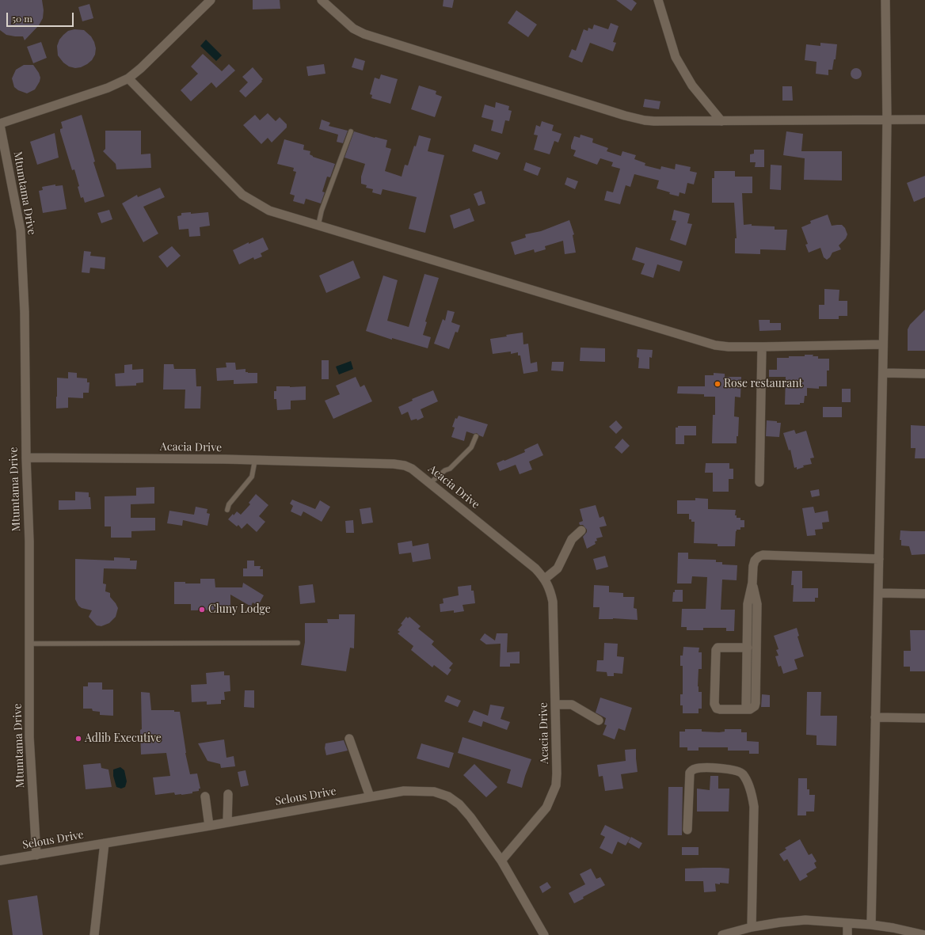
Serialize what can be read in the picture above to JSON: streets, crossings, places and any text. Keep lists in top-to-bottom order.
{
  "streets": {
    "street": ["Mtumtama Drive", "Acacia Drive", "Selous Drive"]
  },
  "crossings": [
    ["Mtumtama Drive", "Acacia Drive"],
    ["Mtumtama Drive", "Selous Drive"],
    ["Acacia Drive", "Selous Drive"]
  ],
  "places": ["Rose restaurant", "Cluny Lodge", "Adlib Executive"],
  "scale_bar": "50 m"
}
